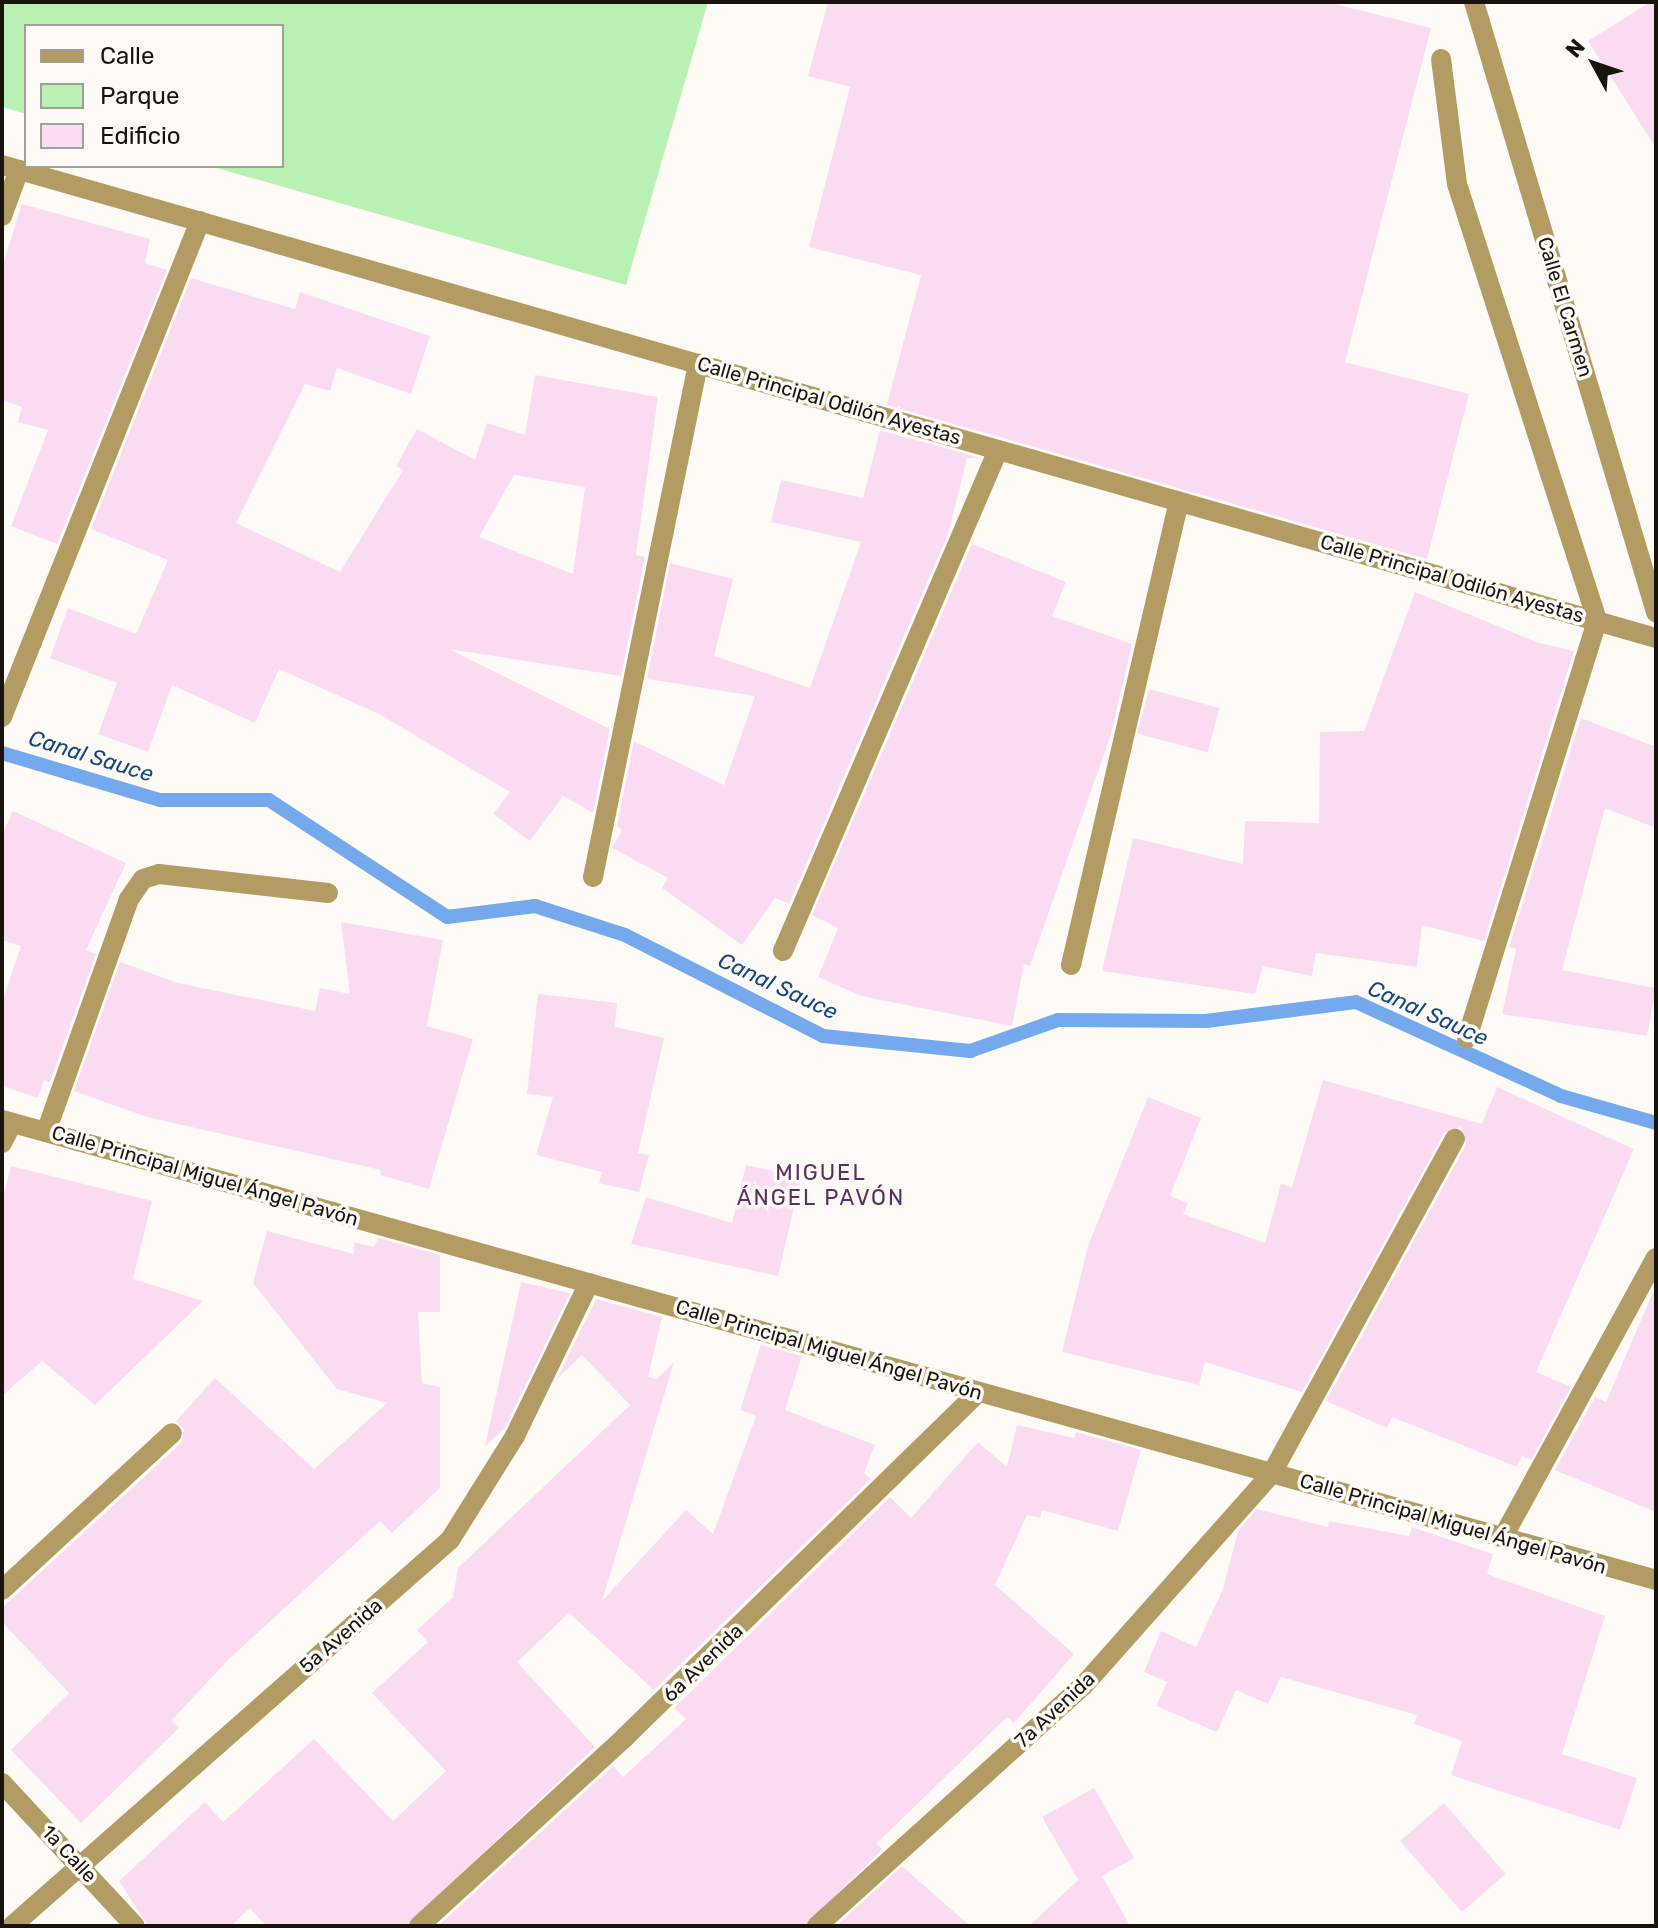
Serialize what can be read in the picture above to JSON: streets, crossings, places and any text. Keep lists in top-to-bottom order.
{
  "streets": {
    "street": [
      "Calle El Carmen",
      "Calle Principal Odilón Ayestas",
      "Calle Principal Miguel Ángel Pavón",
      "5a Avenida",
      "6a Avenida",
      "7a Avenida",
      "1a Calle"
    ]
  },
  "crossings": [
    ["Calle Principal Miguel Ángel Pavón", "5a Avenida"],
    ["Calle Principal Miguel Ángel Pavón", "6a Avenida"],
    ["Calle Principal Miguel Ángel Pavón", "7a Avenida"],
    ["5a Avenida", "1a Calle"]
  ],
  "districts": ["MIGUEL ÁNGEL PAVÓN"],
  "water": ["Canal Sauce"],
  "legend": ["Calle", "Parque", "Edificio"],
  "north": "top left"
}
